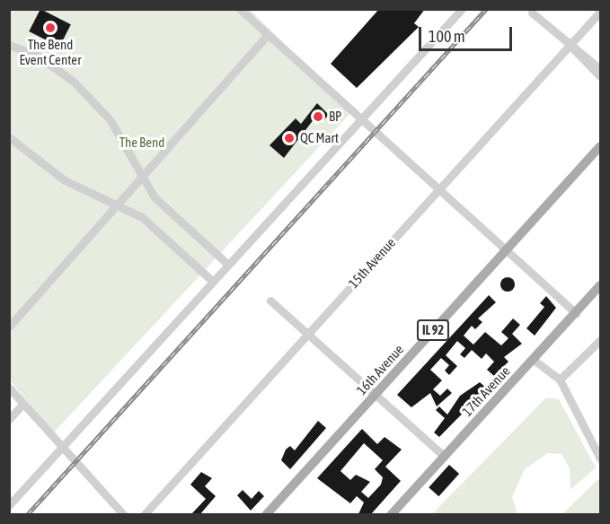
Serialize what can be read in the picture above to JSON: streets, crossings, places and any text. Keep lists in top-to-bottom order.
{
  "streets": {
    "main road": ["IL 92", "16th Avenue", "17th Avenue"],
    "street": ["15th Avenue"]
  },
  "parks": ["The Bend"],
  "places": ["The Bend Event Center", "BP", "QC Mart"],
  "scale_bar": "100 m"
}
